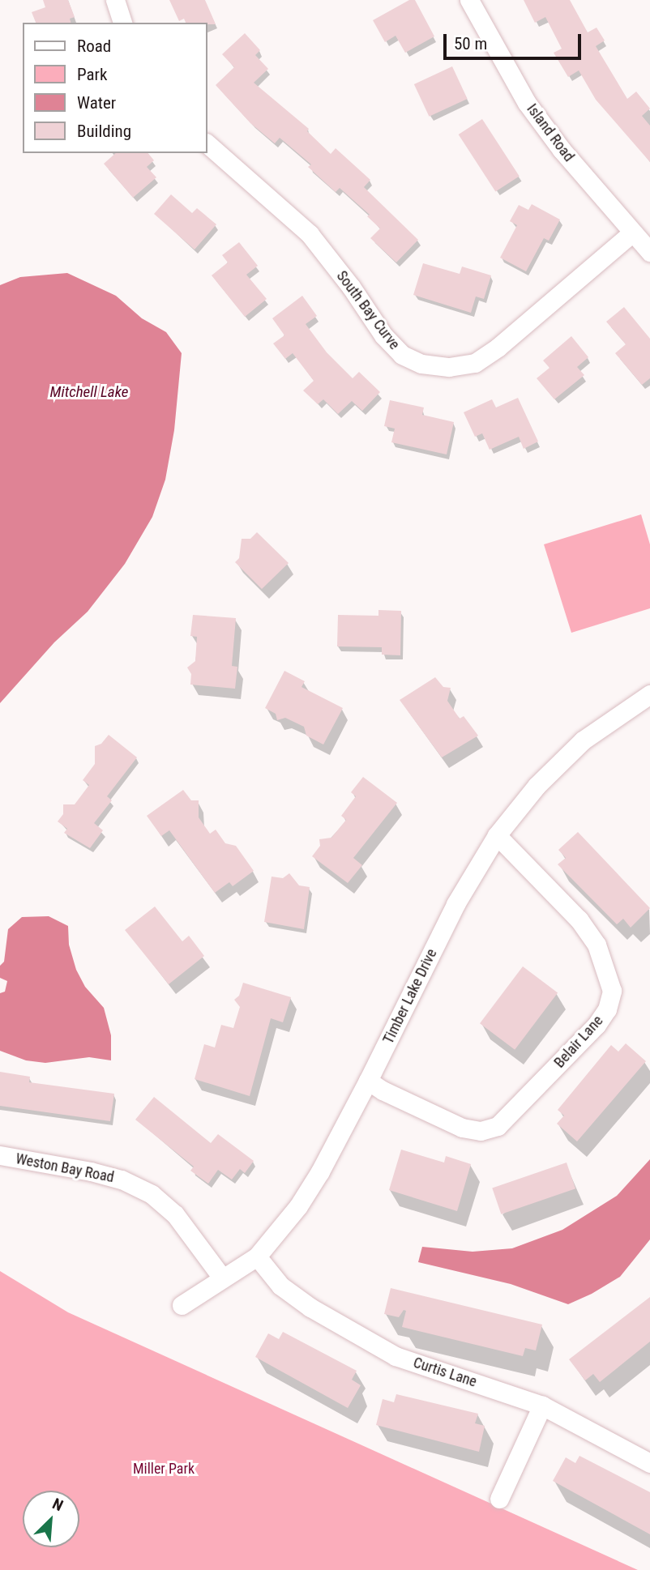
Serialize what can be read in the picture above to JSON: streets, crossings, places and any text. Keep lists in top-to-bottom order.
{
  "streets": {
    "street": [
      "Island Road",
      "South Bay Curve",
      "Timber Lake Drive",
      "Belair Lane",
      "Weston Bay Road",
      "Curtis Lane"
    ]
  },
  "crossings": [
    ["Island Road", "South Bay Curve"],
    ["Timber Lake Drive", "Belair Lane"],
    ["Timber Lake Drive", "Weston Bay Road"],
    ["Timber Lake Drive", "Curtis Lane"]
  ],
  "water": ["Mitchell Lake"],
  "parks": ["Miller Park"],
  "legend": [
    "Road",
    "Park",
    "Water",
    "Building"
  ],
  "scale_bar": "50 m",
  "north": "top right"
}
